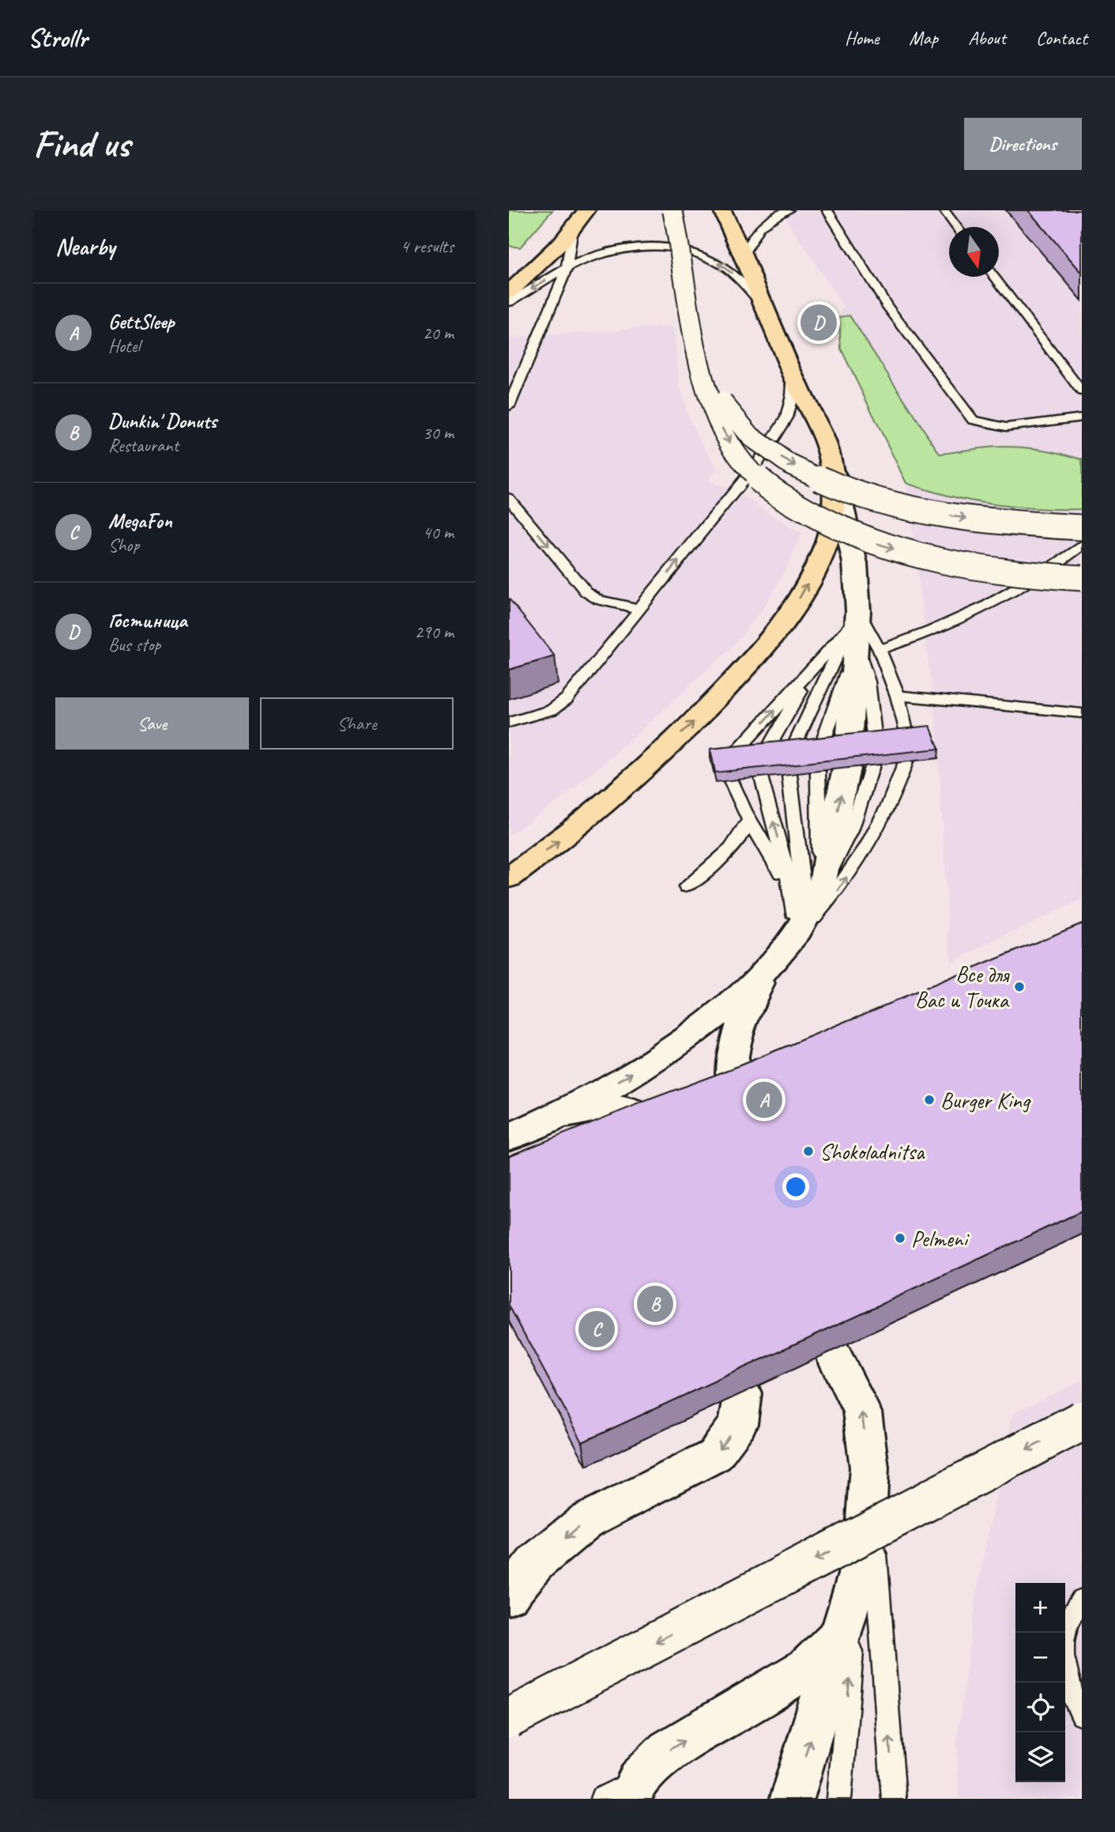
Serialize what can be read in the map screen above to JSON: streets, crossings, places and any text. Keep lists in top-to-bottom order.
{
  "places": [
    "Все для Вас и Точка",
    "Burger King",
    "Shokoladnitsa",
    "Pelmeni"
  ],
  "north": "bottom",
  "page": {
    "header": "Strollr",
    "nav": [
      "Home",
      "Map",
      "About",
      "Contact"
    ],
    "buttons": [
      "Directions",
      ["Save", "Share"]
    ],
    "title": "Find us",
    "heading": ["Nearby", "4 results"],
    "list": [
      {
        "mark": "A",
        "name": "GettSleep",
        "note": "Hotel",
        "value": "20 m"
      },
      {
        "mark": "B",
        "name": "Dunkin' Donuts",
        "note": "Restaurant",
        "value": "30 m"
      },
      {
        "mark": "C",
        "name": "MegaFon",
        "note": "Shop",
        "value": "40 m"
      },
      {
        "mark": "D",
        "name": "Гостиница",
        "note": "Bus stop",
        "value": "290 m"
      }
    ],
    "pins": [
      "D",
      "A",
      "B",
      "C"
    ],
    "map_buttons": ["+", "−"]
  }
}
